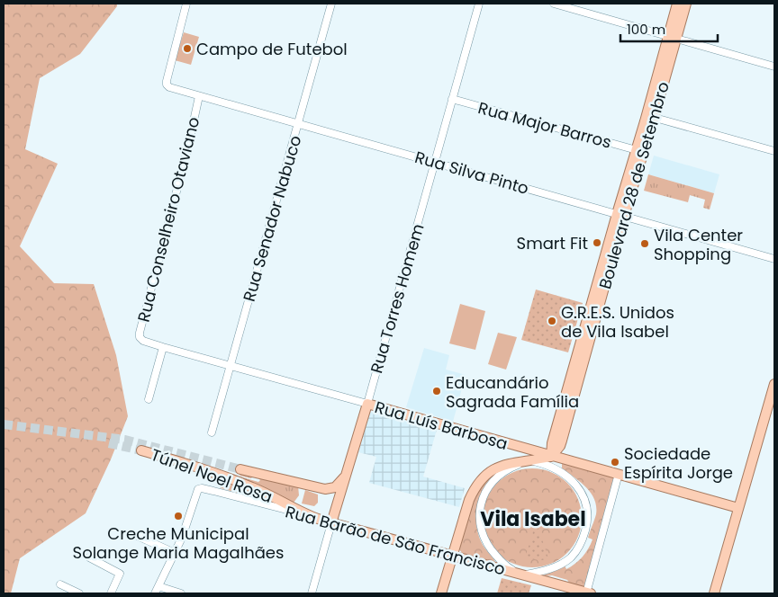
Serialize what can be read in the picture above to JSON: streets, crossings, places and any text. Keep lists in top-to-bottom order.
{
  "streets": {
    "main road": [
      "Boulevard 28 de Setembro",
      "Rua Torres Homem",
      "Rua Luís Barbosa",
      "Túnel Noel Rosa",
      "Rua Barão de São Francisco"
    ],
    "street": [
      "Rua Major Barros",
      "Rua Silva Pinto",
      "Rua Senador Nabuco",
      "Rua Conselheiro Otaviano"
    ]
  },
  "crossings": [
    ["Rua Major Barros", "Boulevard 28 de Setembro"],
    ["Rua Major Barros", "Rua Torres Homem"],
    ["Rua Silva Pinto", "Boulevard 28 de Setembro"],
    ["Rua Silva Pinto", "Rua Senador Nabuco"],
    ["Rua Silva Pinto", "Rua Conselheiro Otaviano"],
    ["Rua Silva Pinto", "Rua Torres Homem"],
    ["Boulevard 28 de Setembro", "Rua Luís Barbosa"],
    ["Rua Senador Nabuco", "Rua Luís Barbosa"],
    ["Rua Conselheiro Otaviano", "Rua Luís Barbosa"],
    ["Rua Torres Homem", "Rua Luís Barbosa"],
    ["Rua Torres Homem", "Túnel Noel Rosa"],
    ["Rua Torres Homem", "Rua Barão de São Francisco"],
    ["Túnel Noel Rosa", "Rua Barão de São Francisco"]
  ],
  "districts": ["Vila Isabel"],
  "places": [
    "Campo de Futebol",
    "Smart Fit",
    "Vila Center Shopping",
    "G.R.E.S. Unidos de Vila Isabel",
    "Educandário Sagrada Família",
    "Sociedade Espírita Jorge",
    "Creche Municipal Solange Maria Magalhães"
  ],
  "scale_bar": "100 m"
}
